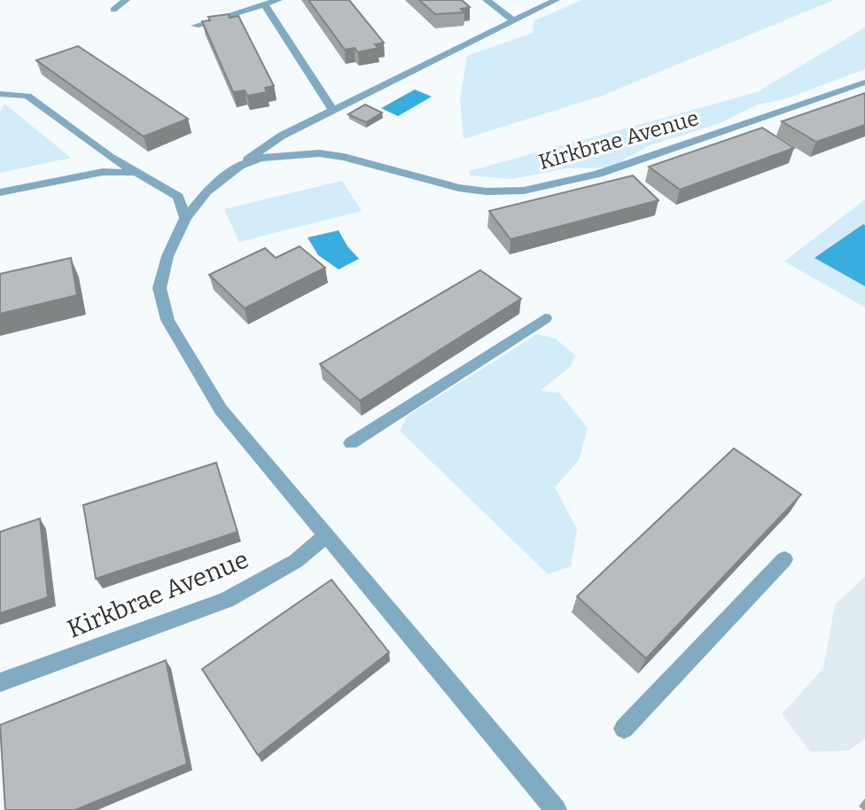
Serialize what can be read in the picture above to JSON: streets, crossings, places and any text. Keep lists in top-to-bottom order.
{
  "streets": {
    "street": ["Kirkbrae Avenue"]
  }
}
